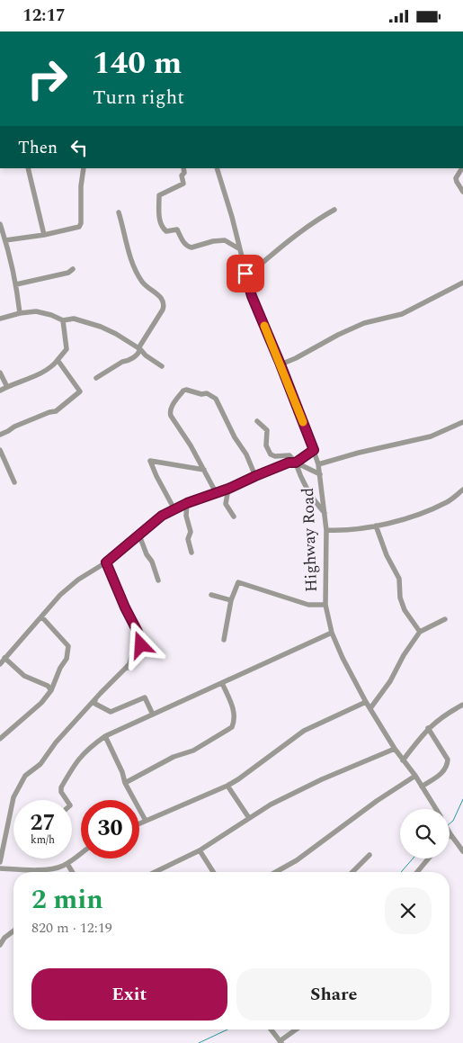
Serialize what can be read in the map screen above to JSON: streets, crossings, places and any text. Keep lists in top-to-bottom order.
{
  "streets": {
    "street": ["Highway Road"]
  },
  "page": {
    "status": "12:17",
    "turn": ["140 m", "Turn right"],
    "then": "Then",
    "speed": "27 km/h",
    "limit": "30",
    "heading": ["2 min", "820 m · 12:19"],
    "buttons": ["Exit", "Share"]
  }
}
